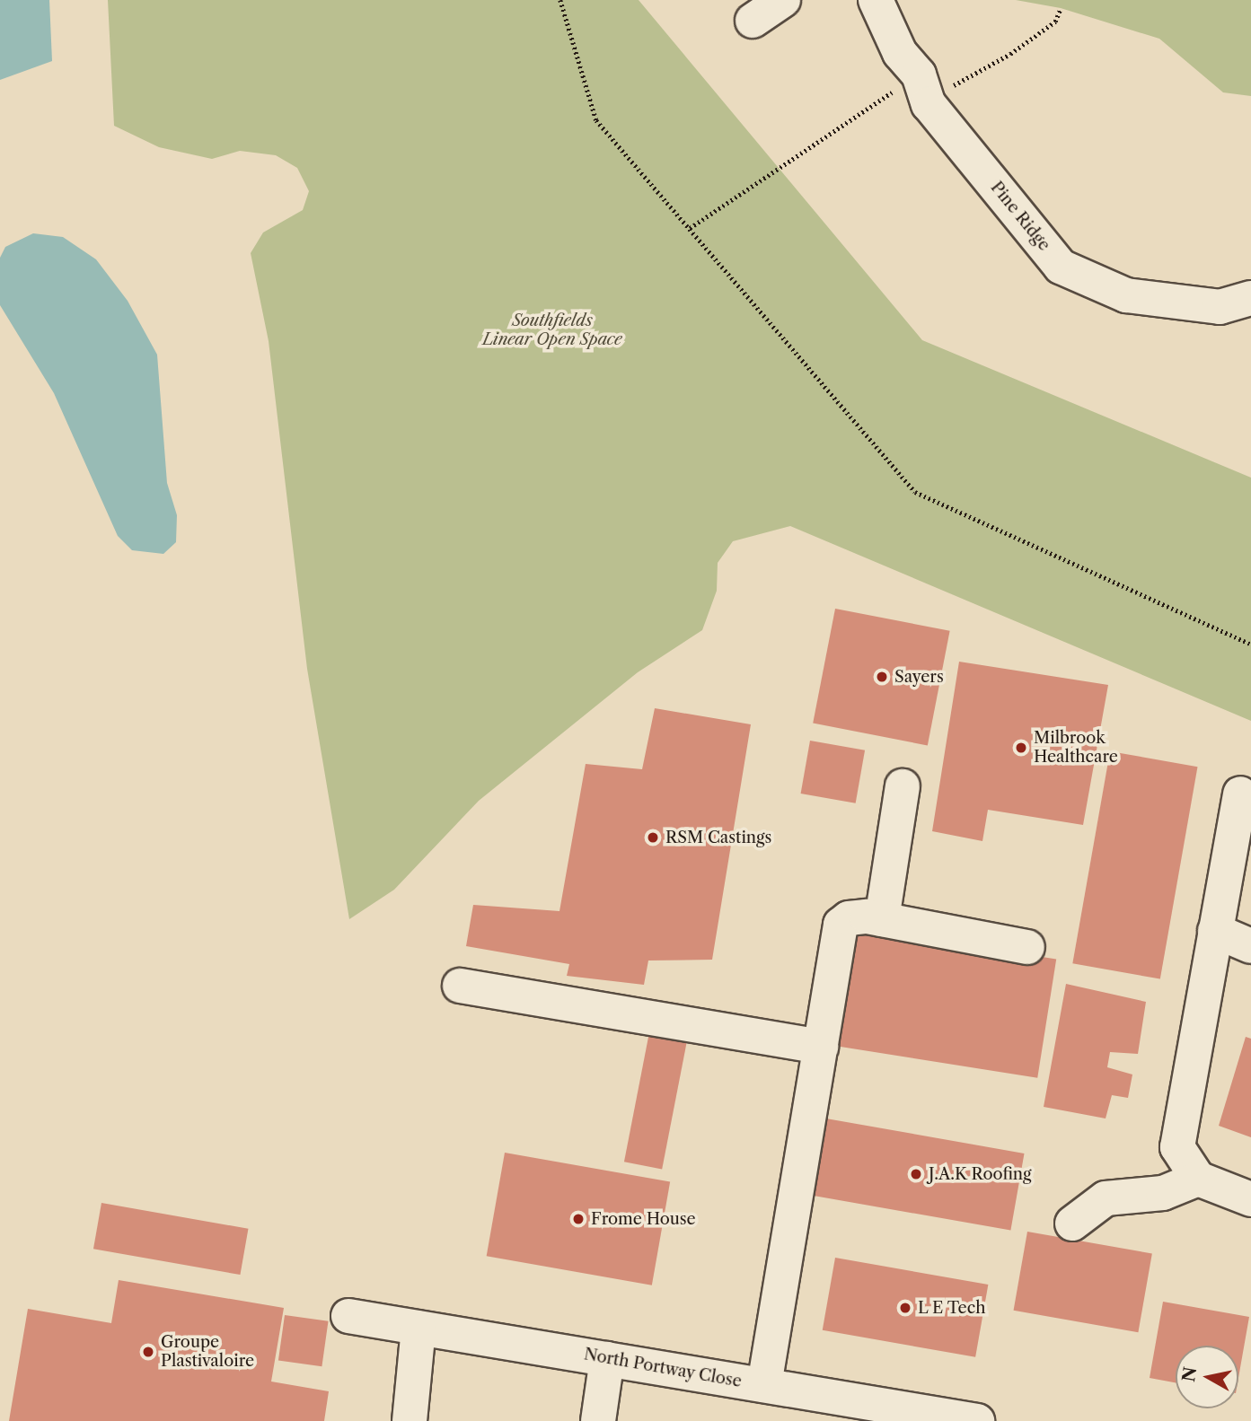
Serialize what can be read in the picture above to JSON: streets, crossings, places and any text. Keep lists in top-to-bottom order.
{
  "streets": {
    "street": ["Pine Ridge", "North Portway Close"]
  },
  "parks": ["Southfields Linear Open Space"],
  "places": [
    "Sayers",
    "Milbrook Healthcare",
    "RSM Castings",
    "J.A.K Roofing",
    "Frome House",
    "L E Tech",
    "Groupe Plastivaloire"
  ],
  "north": "left"
}
